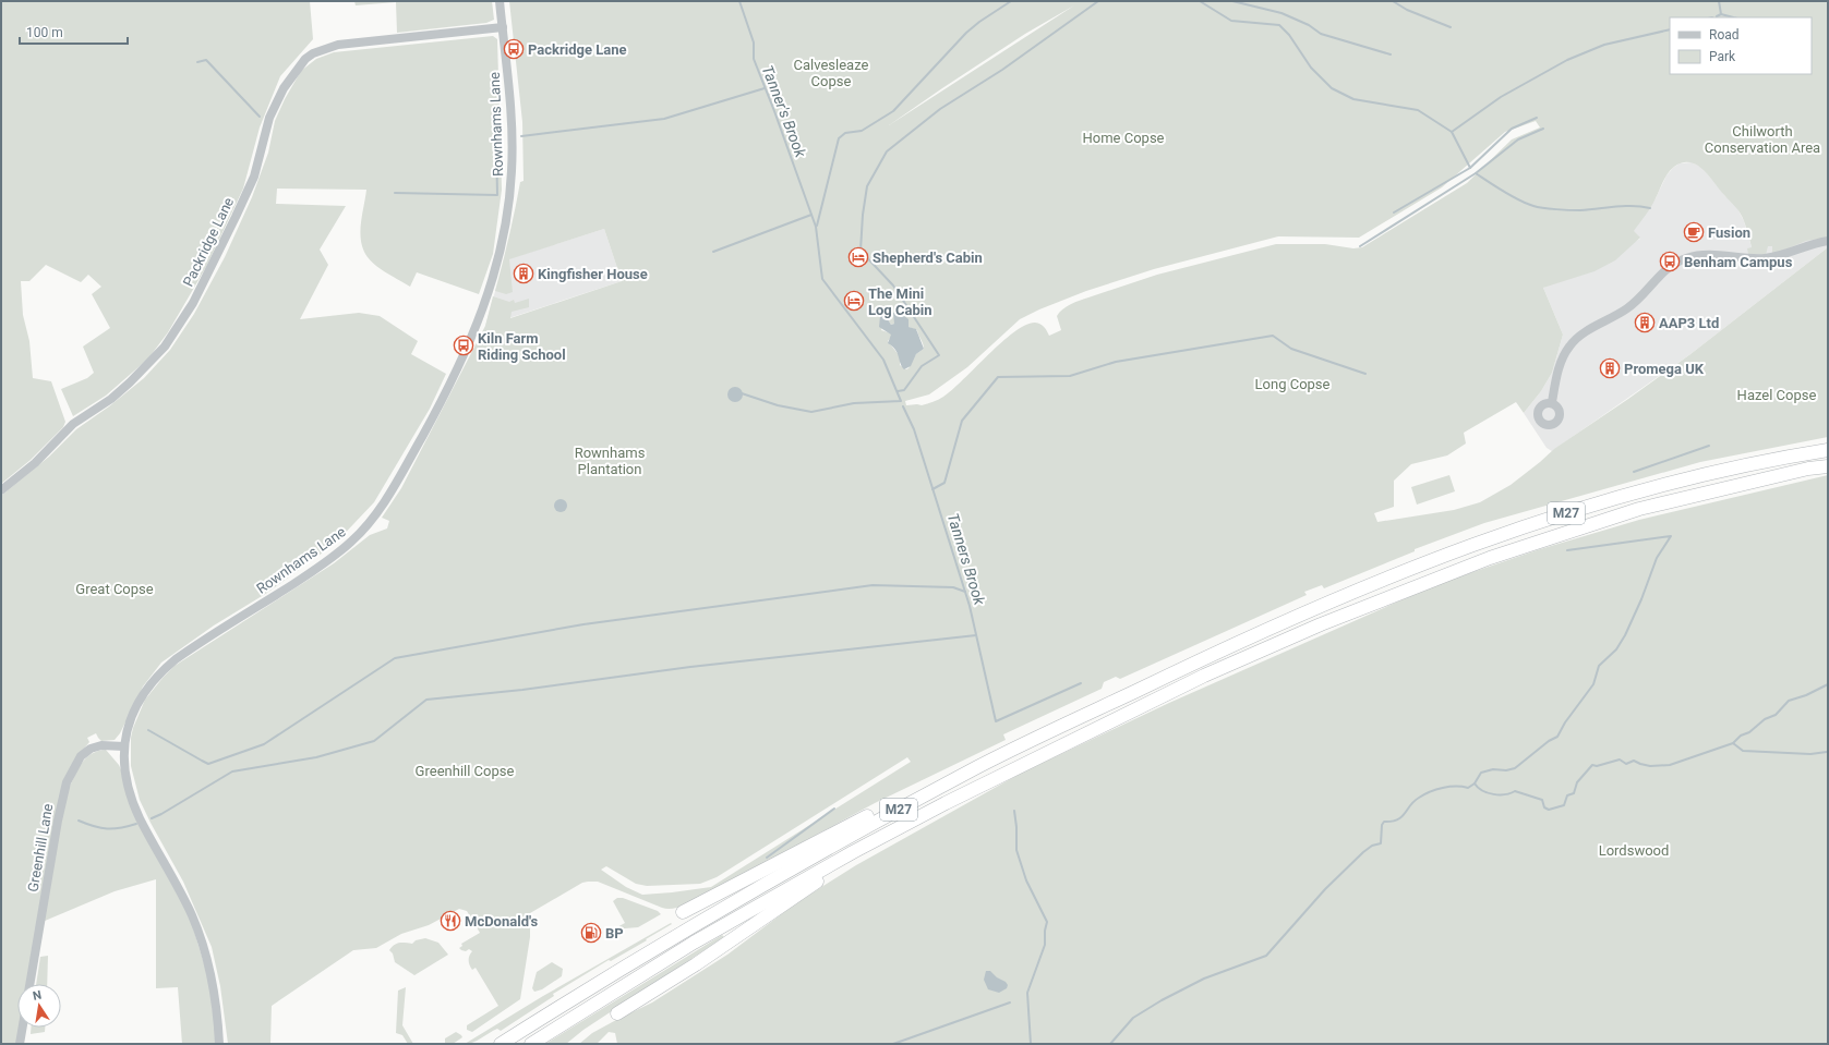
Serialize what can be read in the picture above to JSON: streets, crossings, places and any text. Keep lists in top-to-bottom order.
{
  "streets": {
    "highway": ["M27"],
    "street": ["Rownhams Lane", "Packridge Lane", "Greenhill Lane"]
  },
  "crossings": [
    ["Rownhams Lane", "Packridge Lane"],
    ["Rownhams Lane", "Greenhill Lane"]
  ],
  "water": ["Tanner's Brook", "Tanners Brook"],
  "parks": [
    "Calvesleaze Copse",
    "Chilworth Conservation Area",
    "Home Copse",
    "Long Copse",
    "Hazel Copse",
    "Rownhams Plantation",
    "Great Copse",
    "Greenhill Copse",
    "Lordswood"
  ],
  "places": {
    "bus stop": ["Packridge Lane", "Benham Campus", "Kiln Farm Riding School"],
    "cafe": ["Fusion"],
    "hotel": ["Shepherd's Cabin", "The Mini Log Cabin"],
    "building": ["Kingfisher House", "AAP3 Ltd", "Promega UK"],
    "restaurant": ["McDonald's"],
    "fuel station": ["BP"]
  },
  "legend": ["Road", "Park"],
  "scale_bar": "100 m",
  "north": "top"
}
